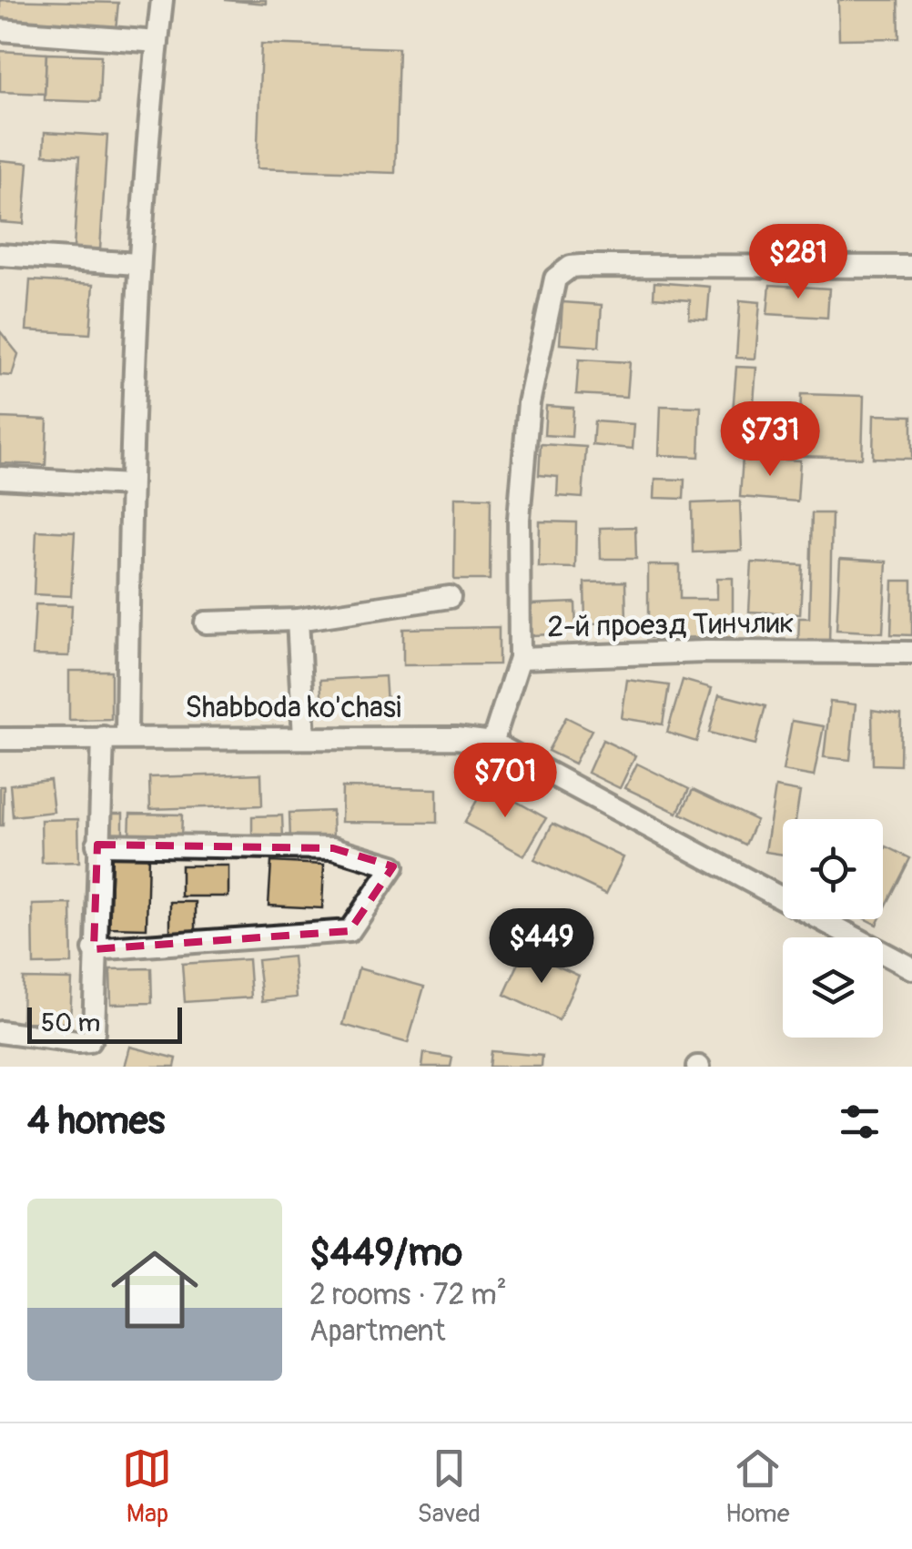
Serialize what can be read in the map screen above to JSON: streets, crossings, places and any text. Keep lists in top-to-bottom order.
{
  "streets": {
    "street": ["2-й проезд Тинчлик", "Shabboda ko'chasi"]
  },
  "crossings": [
    ["2-й проезд Тинчлик", "Shabboda ko'chasi"]
  ],
  "scale_bar": "50 m",
  "page": {
    "price": [
      "$281",
      "$731",
      "$701",
      "$449"
    ],
    "scale": "50 m",
    "heading": "4 homes",
    "list": [
      {
        "name": "$449/mo",
        "note": "2 rooms · 72 m² · Apartment"
      }
    ],
    "tabs": ["Map", "Saved", "Home"]
  }
}
